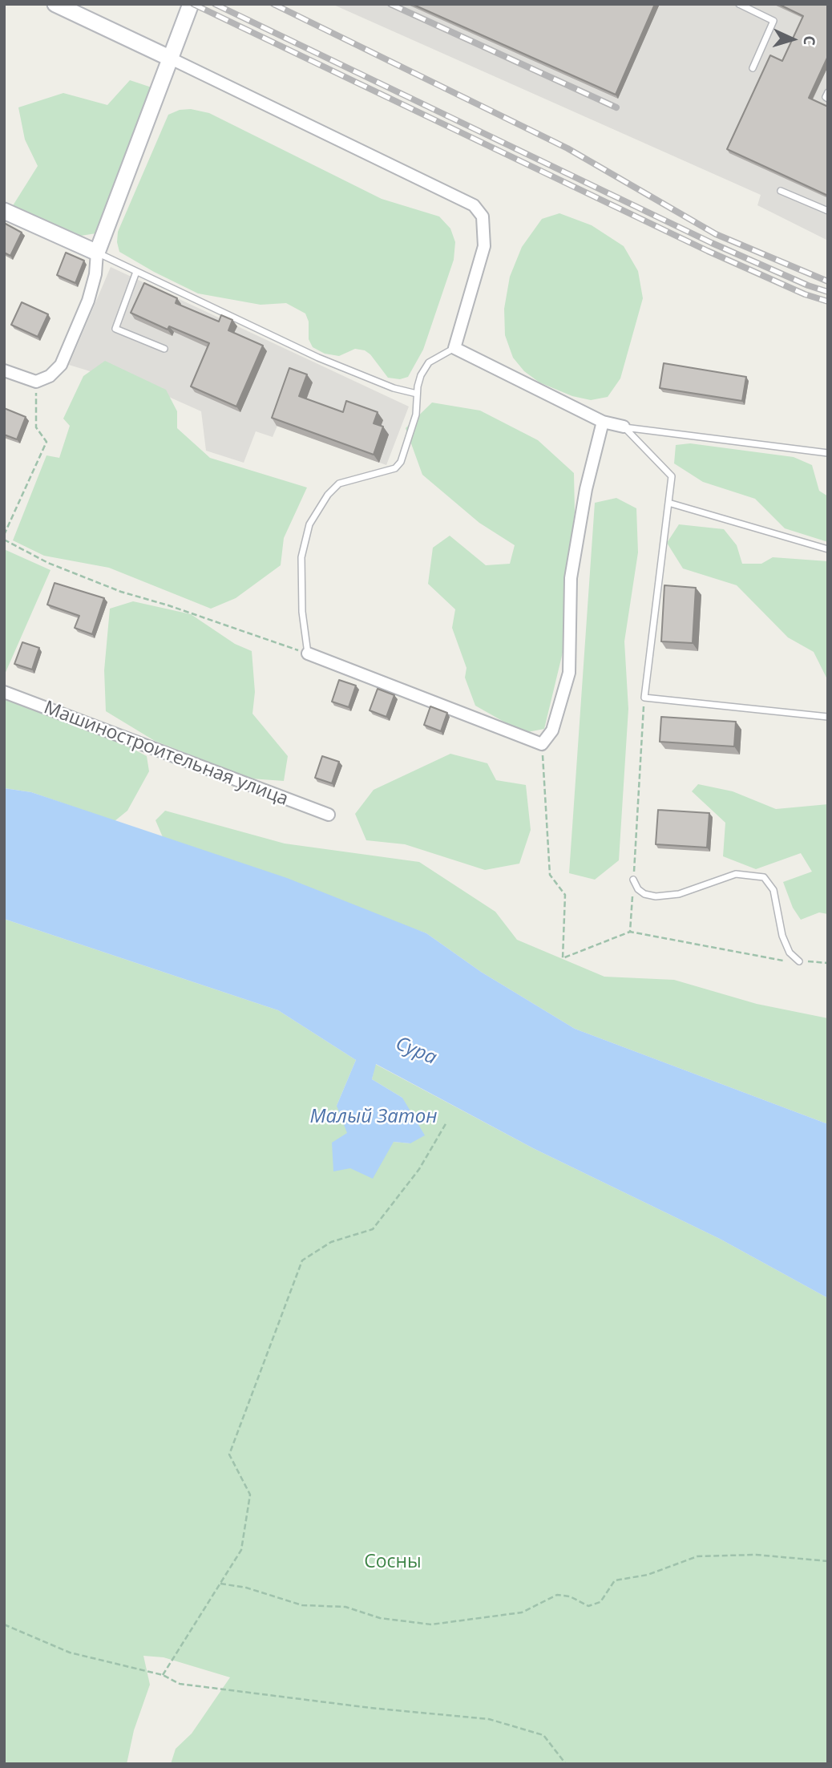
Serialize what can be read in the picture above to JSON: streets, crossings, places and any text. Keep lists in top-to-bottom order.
{
  "streets": {
    "street": ["Машиностроительная улица"]
  },
  "water": ["Сура", "Малый Затон"],
  "parks": ["Сосны"],
  "north": "right"
}
